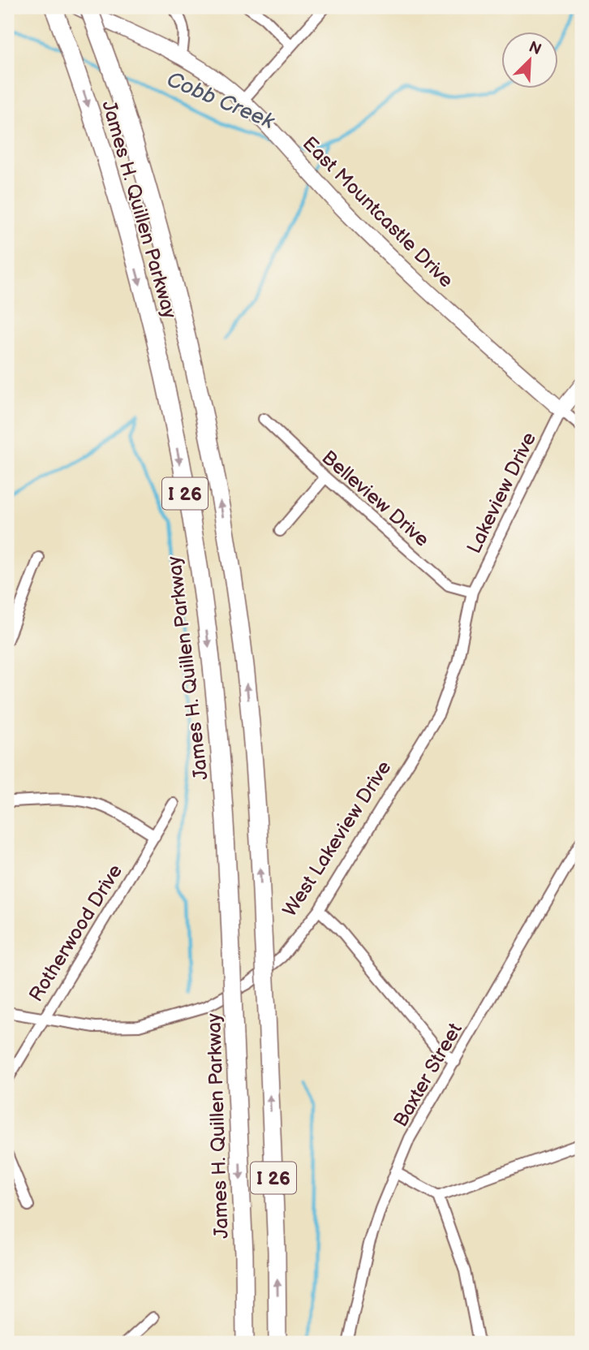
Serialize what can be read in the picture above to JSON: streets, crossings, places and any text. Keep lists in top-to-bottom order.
{
  "streets": {
    "highway": ["James H. Quillen Parkway", "I 26"],
    "street": [
      "East Mountcastle Drive",
      "Lakeview Drive",
      "Belleview Drive",
      "West Lakeview Drive",
      "Rotherwood Drive",
      "Baxter Street"
    ]
  },
  "crossings": [
    ["East Mountcastle Drive", "Lakeview Drive"],
    ["Lakeview Drive", "Belleview Drive"],
    ["Lakeview Drive", "West Lakeview Drive"],
    ["Belleview Drive", "West Lakeview Drive"],
    ["West Lakeview Drive", "Rotherwood Drive"]
  ],
  "water": ["Cobb Creek"],
  "north": "top right"
}
